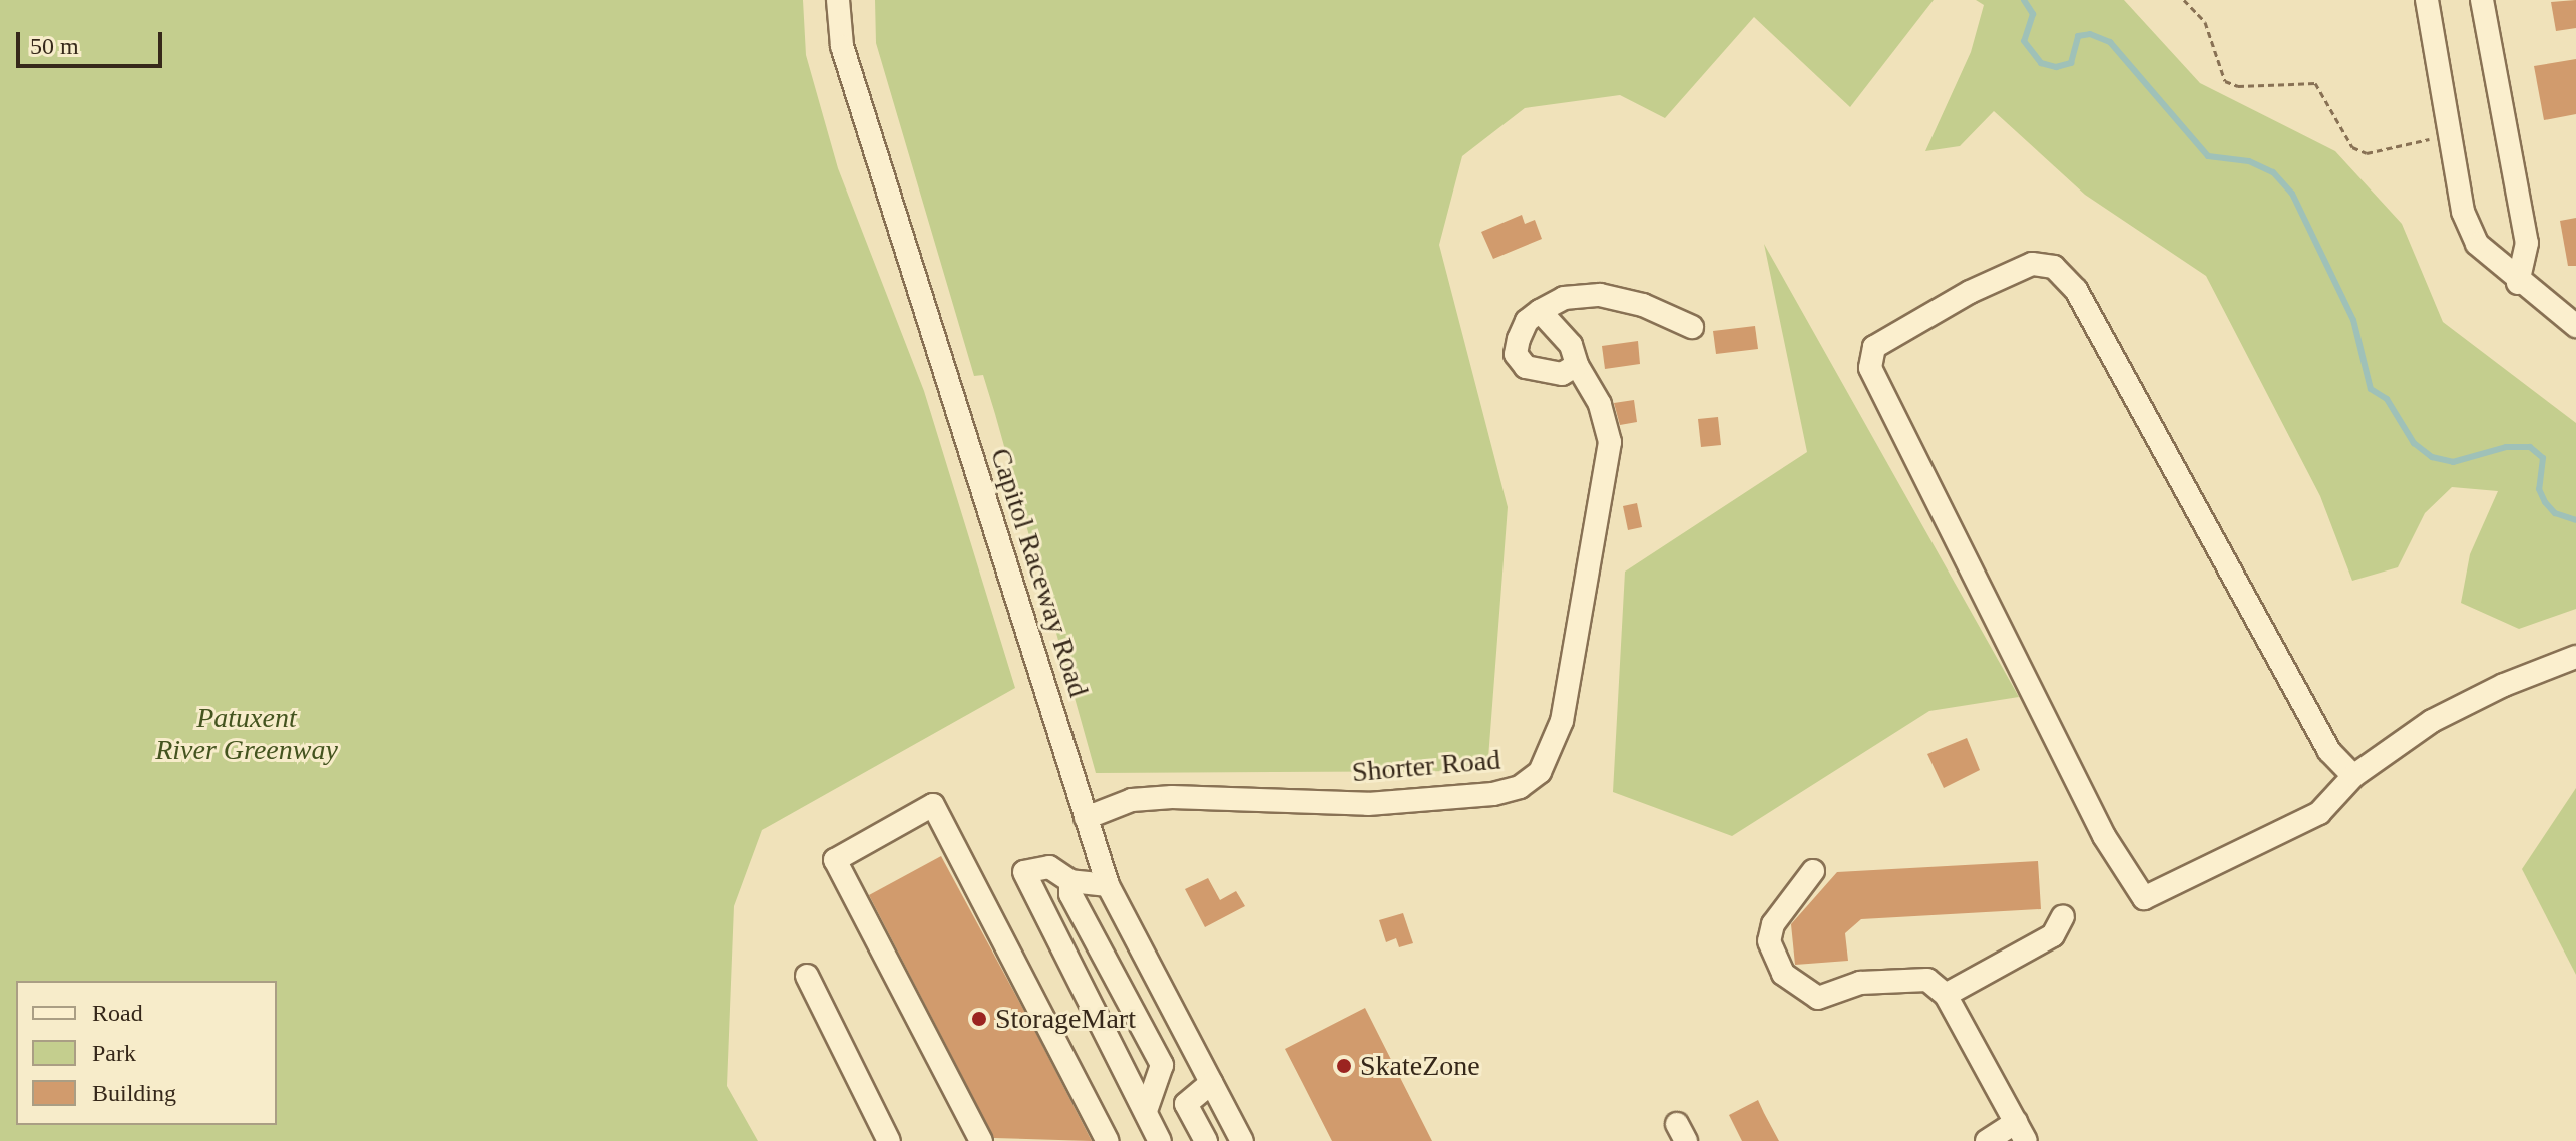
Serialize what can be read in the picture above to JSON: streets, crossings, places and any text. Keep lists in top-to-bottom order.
{
  "streets": {
    "street": ["Capitol Raceway Road", "Shorter Road"]
  },
  "crossings": [
    ["Capitol Raceway Road", "Shorter Road"]
  ],
  "parks": ["Patuxent River Greenway"],
  "places": ["StorageMart", "SkateZone"],
  "legend": ["Road", "Park", "Building"],
  "scale_bar": "50 m"
}
